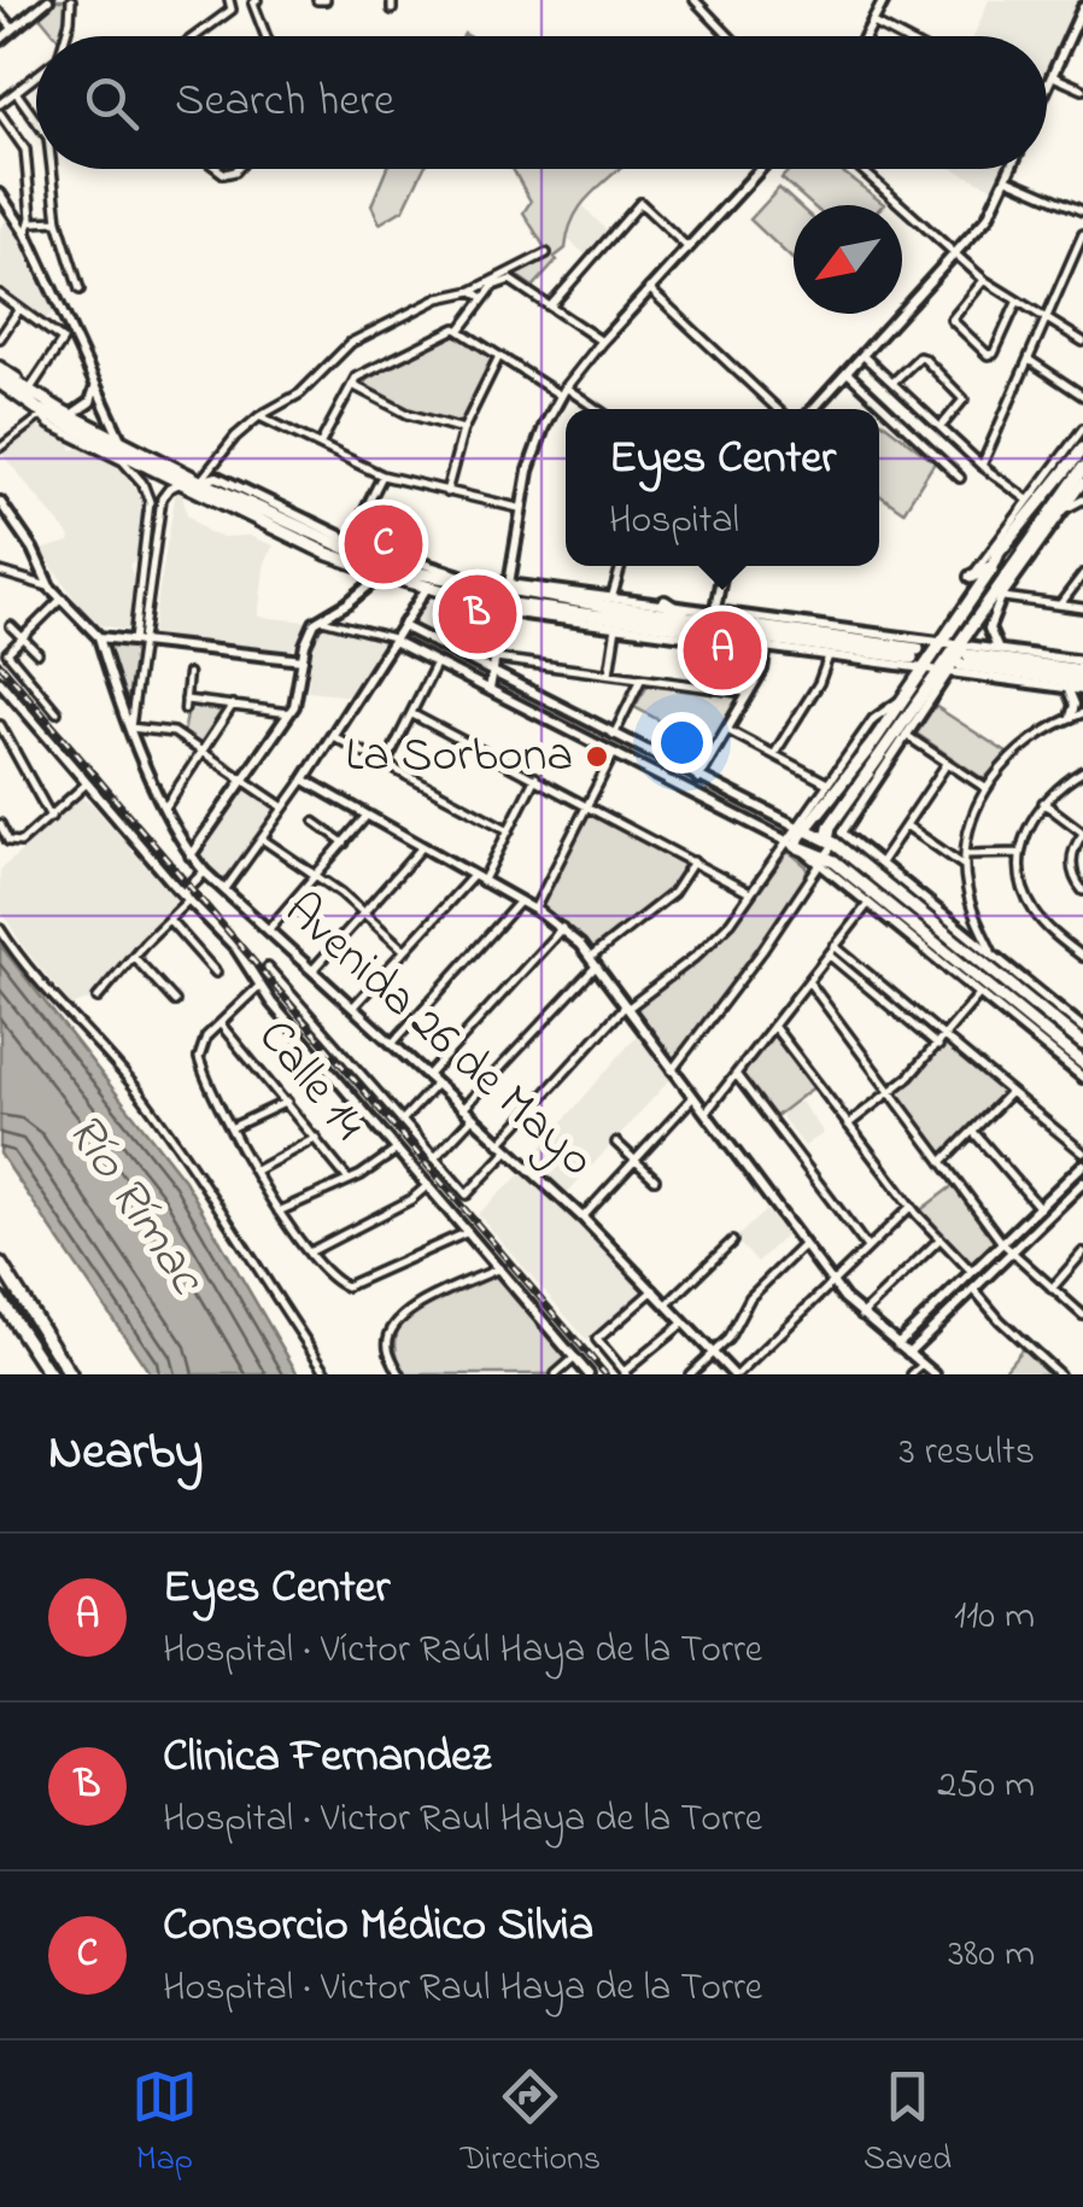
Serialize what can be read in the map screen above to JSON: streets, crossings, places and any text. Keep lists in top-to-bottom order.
{
  "streets": {
    "street": ["Avenida 26 de Mayo", "Calle 14"]
  },
  "water": ["Río Rímac"],
  "places": ["La Sorbona"],
  "north": "bottom left",
  "page": {
    "search": "Search here",
    "popup": ["Eyes Center", "Hospital"],
    "pins": ["C", "B", "A"],
    "heading": ["Nearby", "3 results"],
    "list": [
      {
        "mark": "A",
        "name": "Eyes Center",
        "note": "Hospital · Víctor Raúl Haya de la Torre",
        "value": "110 m"
      },
      {
        "mark": "B",
        "name": "Clinica Fernandez",
        "note": "Hospital · Victor Raul Haya de la Torre",
        "value": "250 m"
      },
      {
        "mark": "C",
        "name": "Consorcio Médico Silvia",
        "note": "Hospital · Victor Raul Haya de la Torre",
        "value": "380 m"
      }
    ],
    "nav": ["Map", "Directions", "Saved"]
  }
}
